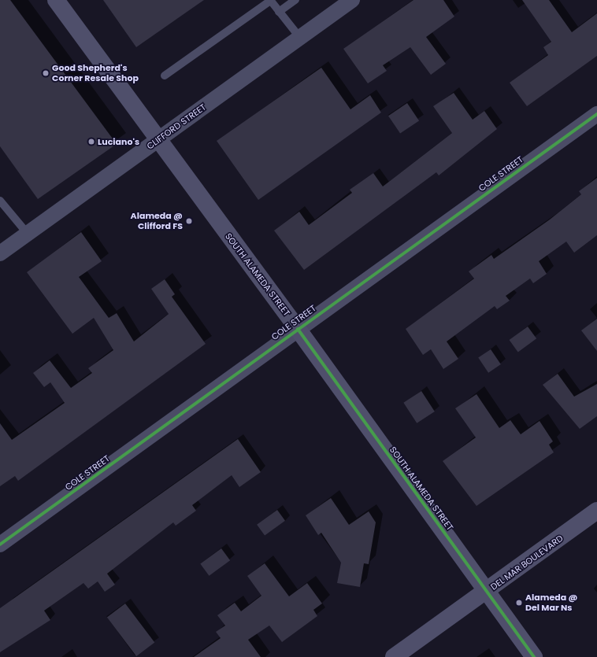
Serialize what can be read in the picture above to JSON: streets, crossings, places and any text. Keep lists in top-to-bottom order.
{
  "streets": {
    "main road": ["SOUTH ALAMEDA STREET", "DEL MAR BOULEVARD"],
    "street": ["CLIFFORD STREET", "COLE STREET"]
  },
  "crossings": [
    ["CLIFFORD STREET", "SOUTH ALAMEDA STREET"],
    ["COLE STREET", "SOUTH ALAMEDA STREET"],
    ["SOUTH ALAMEDA STREET", "DEL MAR BOULEVARD"]
  ],
  "places": [
    "Good Shepherd's Corner Resale Shop",
    "Luciano's",
    "Alameda @ Clifford FS",
    "Alameda @ Del Mar Ns"
  ]
}
